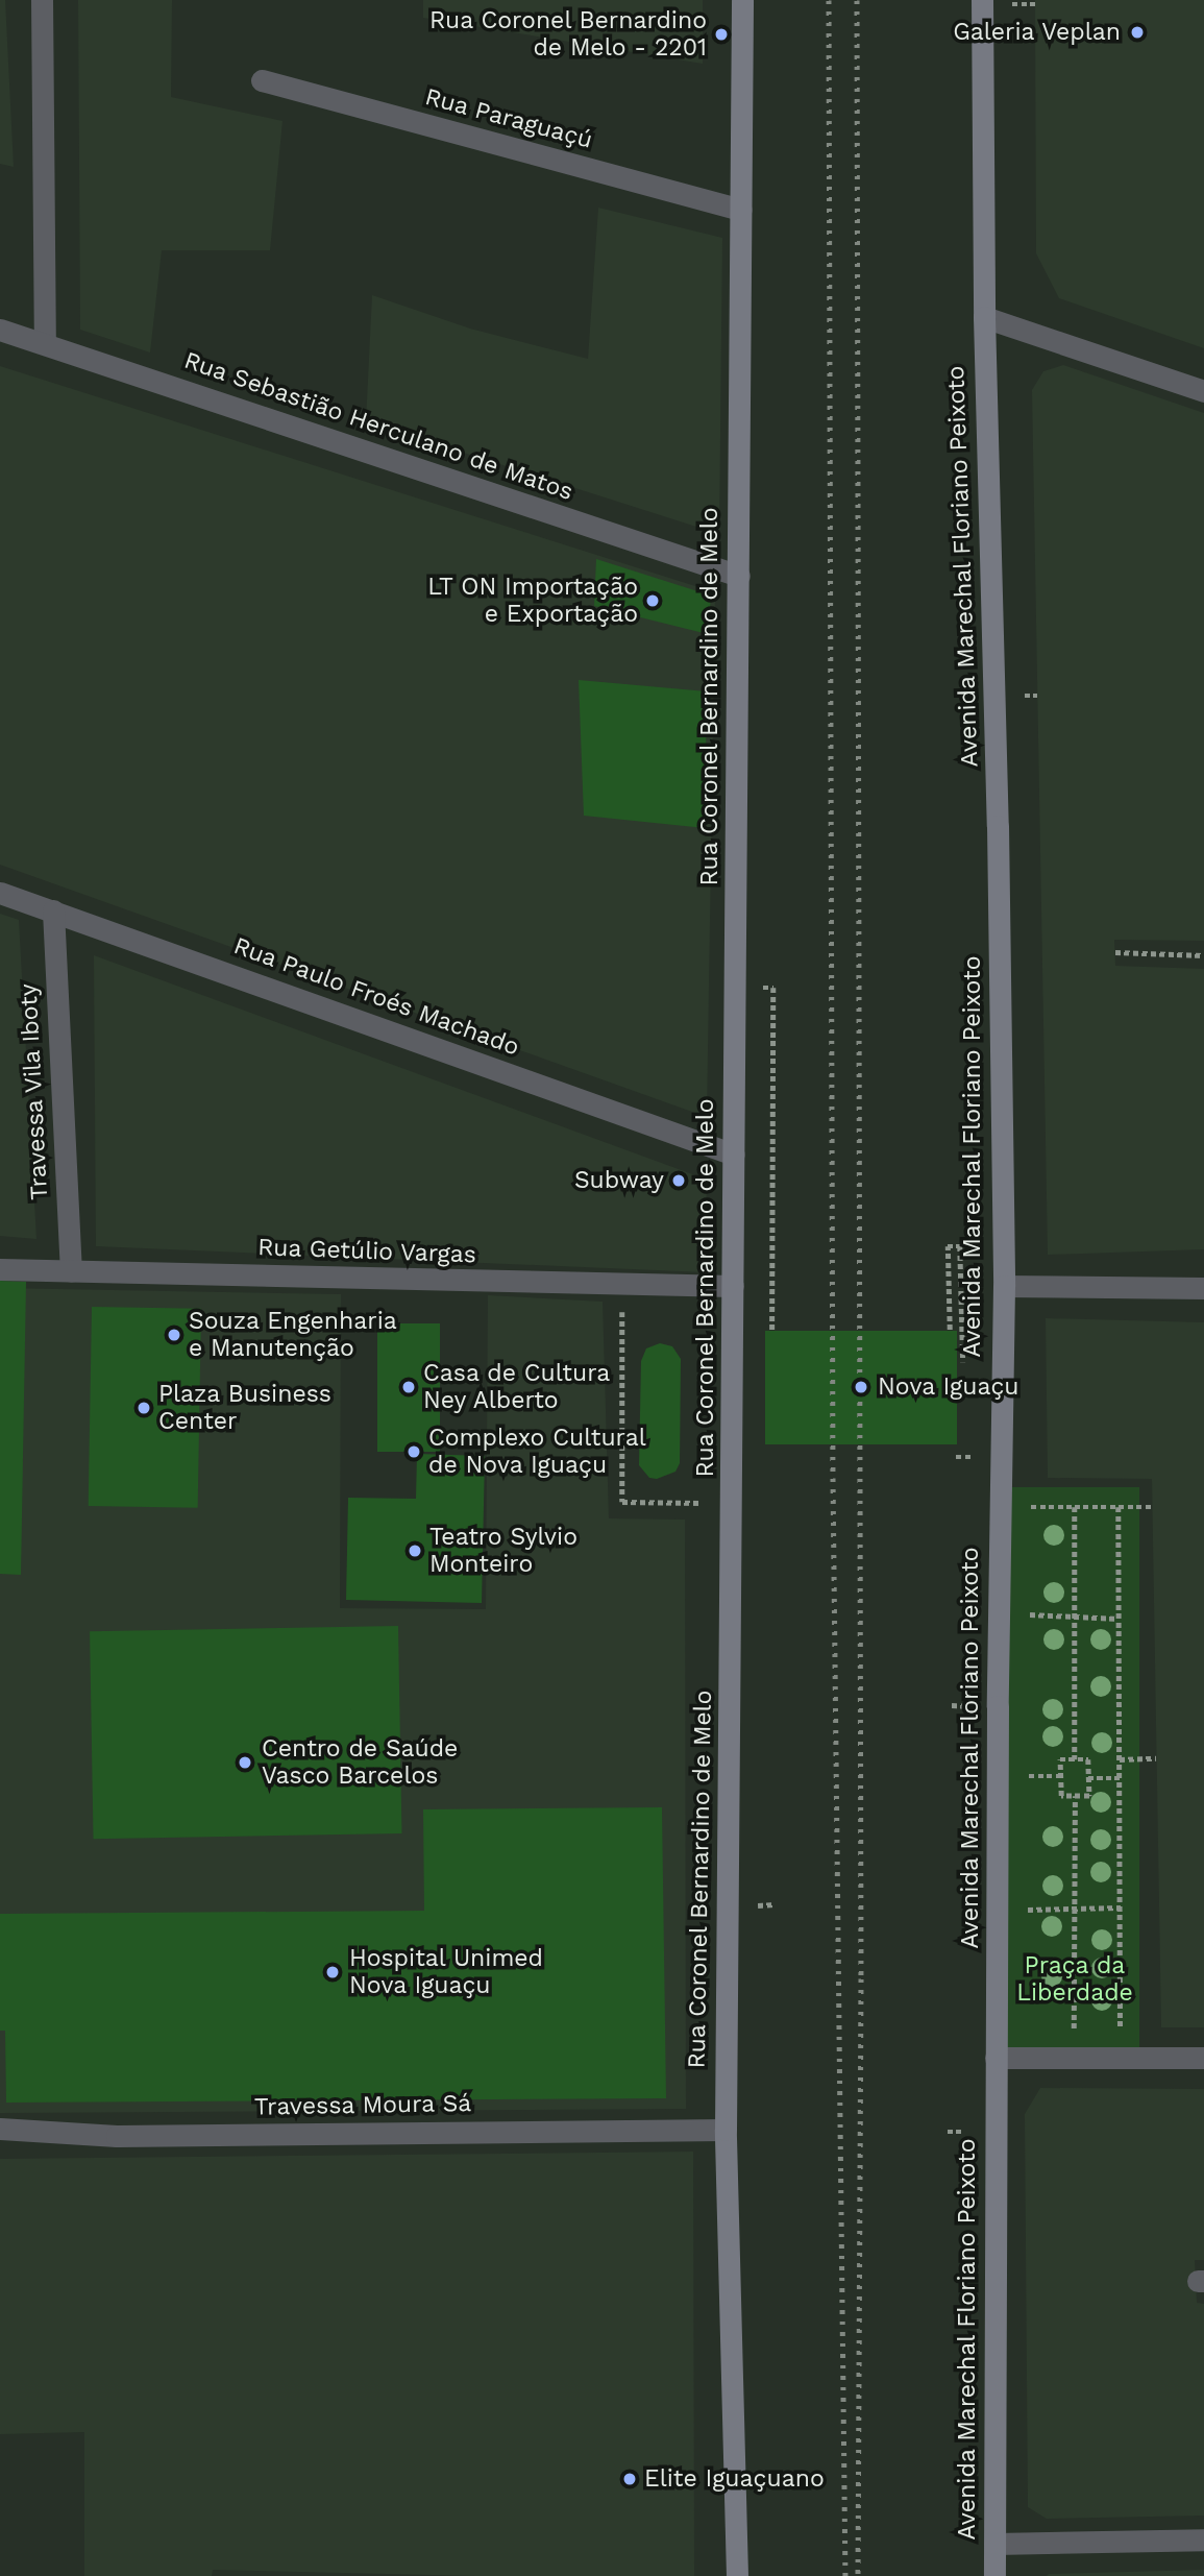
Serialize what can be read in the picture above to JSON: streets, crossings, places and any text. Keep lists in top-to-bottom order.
{
  "streets": {
    "main road": ["Avenida Marechal Floriano Peixoto", "Rua Coronel Bernardino de Melo"],
    "street": [
      "Rua Paraguaçú",
      "Rua Sebastião Herculano de Matos",
      "Rua Paulo Froés Machado",
      "Travessa Vila Iboty",
      "Rua Getúlio Vargas",
      "Travessa Moura Sá"
    ]
  },
  "crossings": [
    ["Rua Paraguaçú", "Rua Coronel Bernardino de Melo"],
    ["Rua Sebastião Herculano de Matos", "Rua Coronel Bernardino de Melo"],
    ["Rua Coronel Bernardino de Melo", "Rua Paulo Froés Machado"],
    ["Rua Coronel Bernardino de Melo", "Rua Getúlio Vargas"],
    ["Rua Coronel Bernardino de Melo", "Travessa Moura Sá"],
    ["Rua Paulo Froés Machado", "Travessa Vila Iboty"],
    ["Travessa Vila Iboty", "Rua Getúlio Vargas"]
  ],
  "parks": ["Praça da Liberdade"],
  "places": [
    "Galeria Veplan",
    "Rua Coronel Bernardino de Melo - 2201",
    "LT ON Importação e Exportação",
    "Subway",
    "Souza Engenharia e Manutenção",
    "Casa de Cultura Ney Alberto",
    "Nova Iguaçu",
    "Plaza Business Center",
    "Complexo Cultural de Nova Iguaçu",
    "Teatro Sylvio Monteiro",
    "Centro de Saúde Vasco Barcelos",
    "Hospital Unimed Nova Iguaçu",
    "Elite Iguaçuano"
  ]
}
